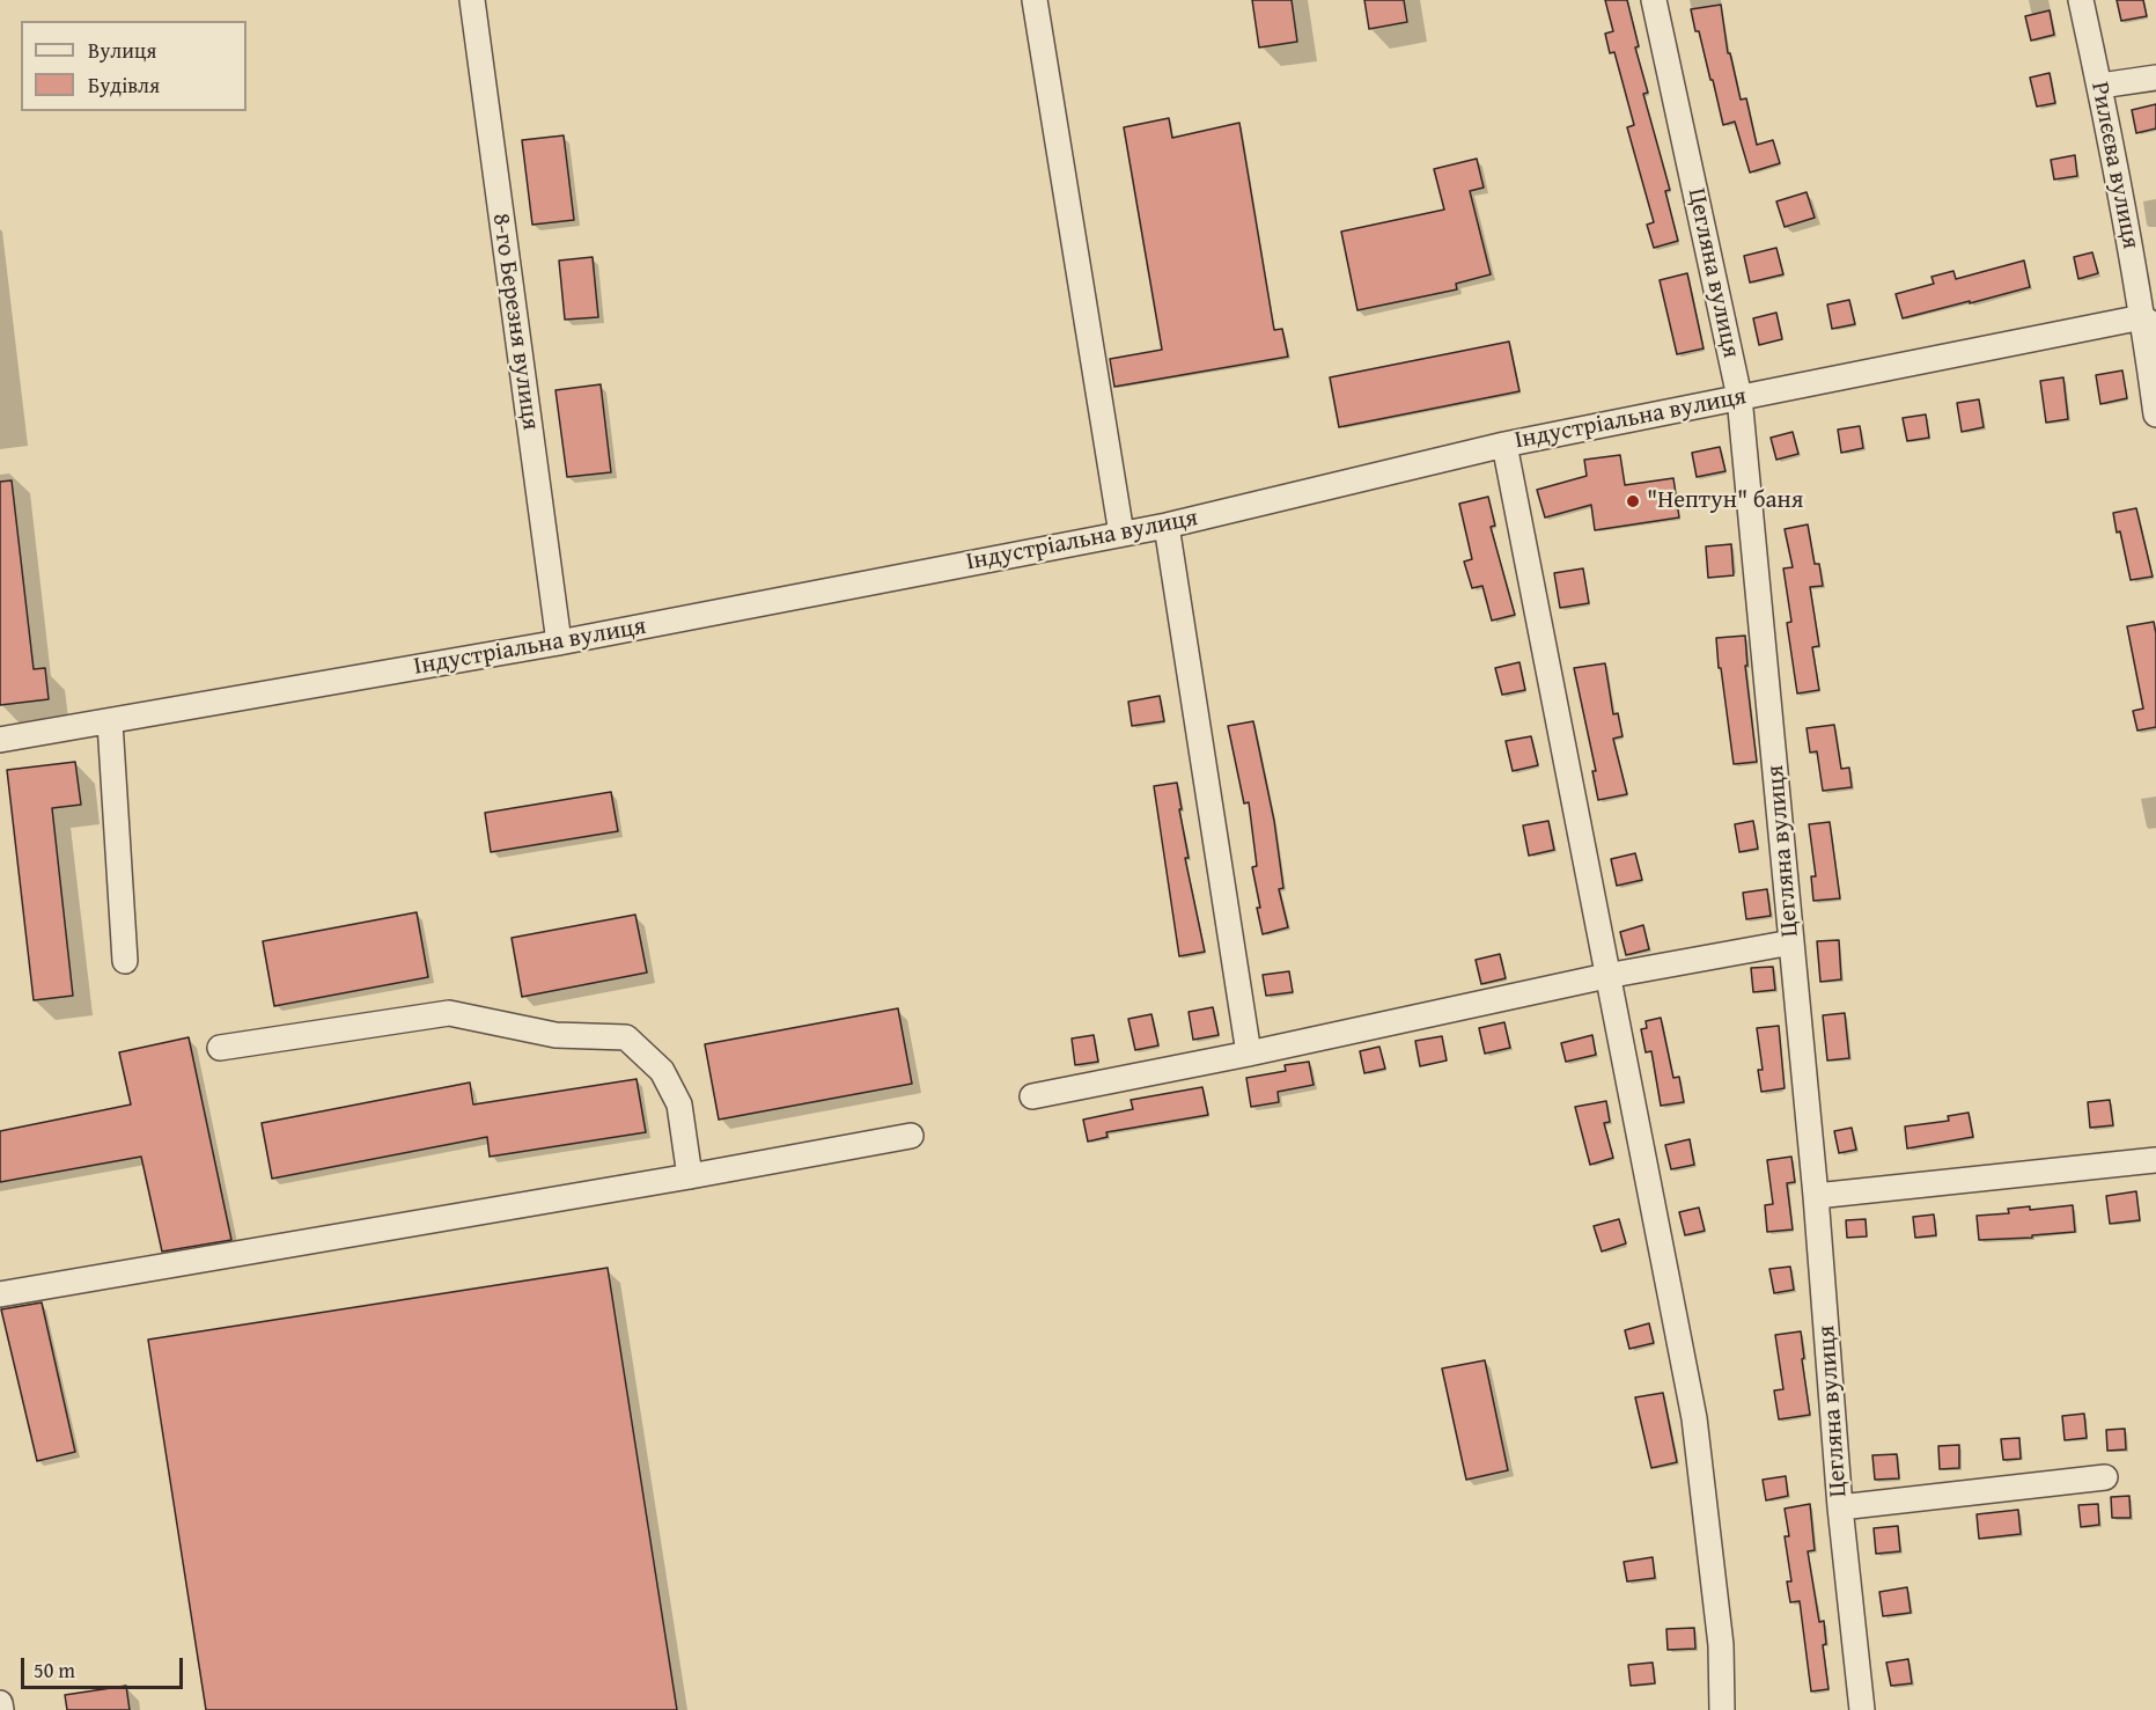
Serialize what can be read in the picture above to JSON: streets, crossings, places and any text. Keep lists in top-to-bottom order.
{
  "streets": {
    "street": [
      "Рилєєва вулиця",
      "Цегляна вулиця",
      "8-го Березня вулиця",
      "Індустріальна вулиця"
    ]
  },
  "crossings": [
    ["Рилєєва вулиця", "Індустріальна вулиця"],
    ["Цегляна вулиця", "Індустріальна вулиця"],
    ["8-го Березня вулиця", "Індустріальна вулиця"]
  ],
  "places": ["\"Нептун\" баня"],
  "legend": ["Вулиця", "Будівля"],
  "scale_bar": "50 m"
}
